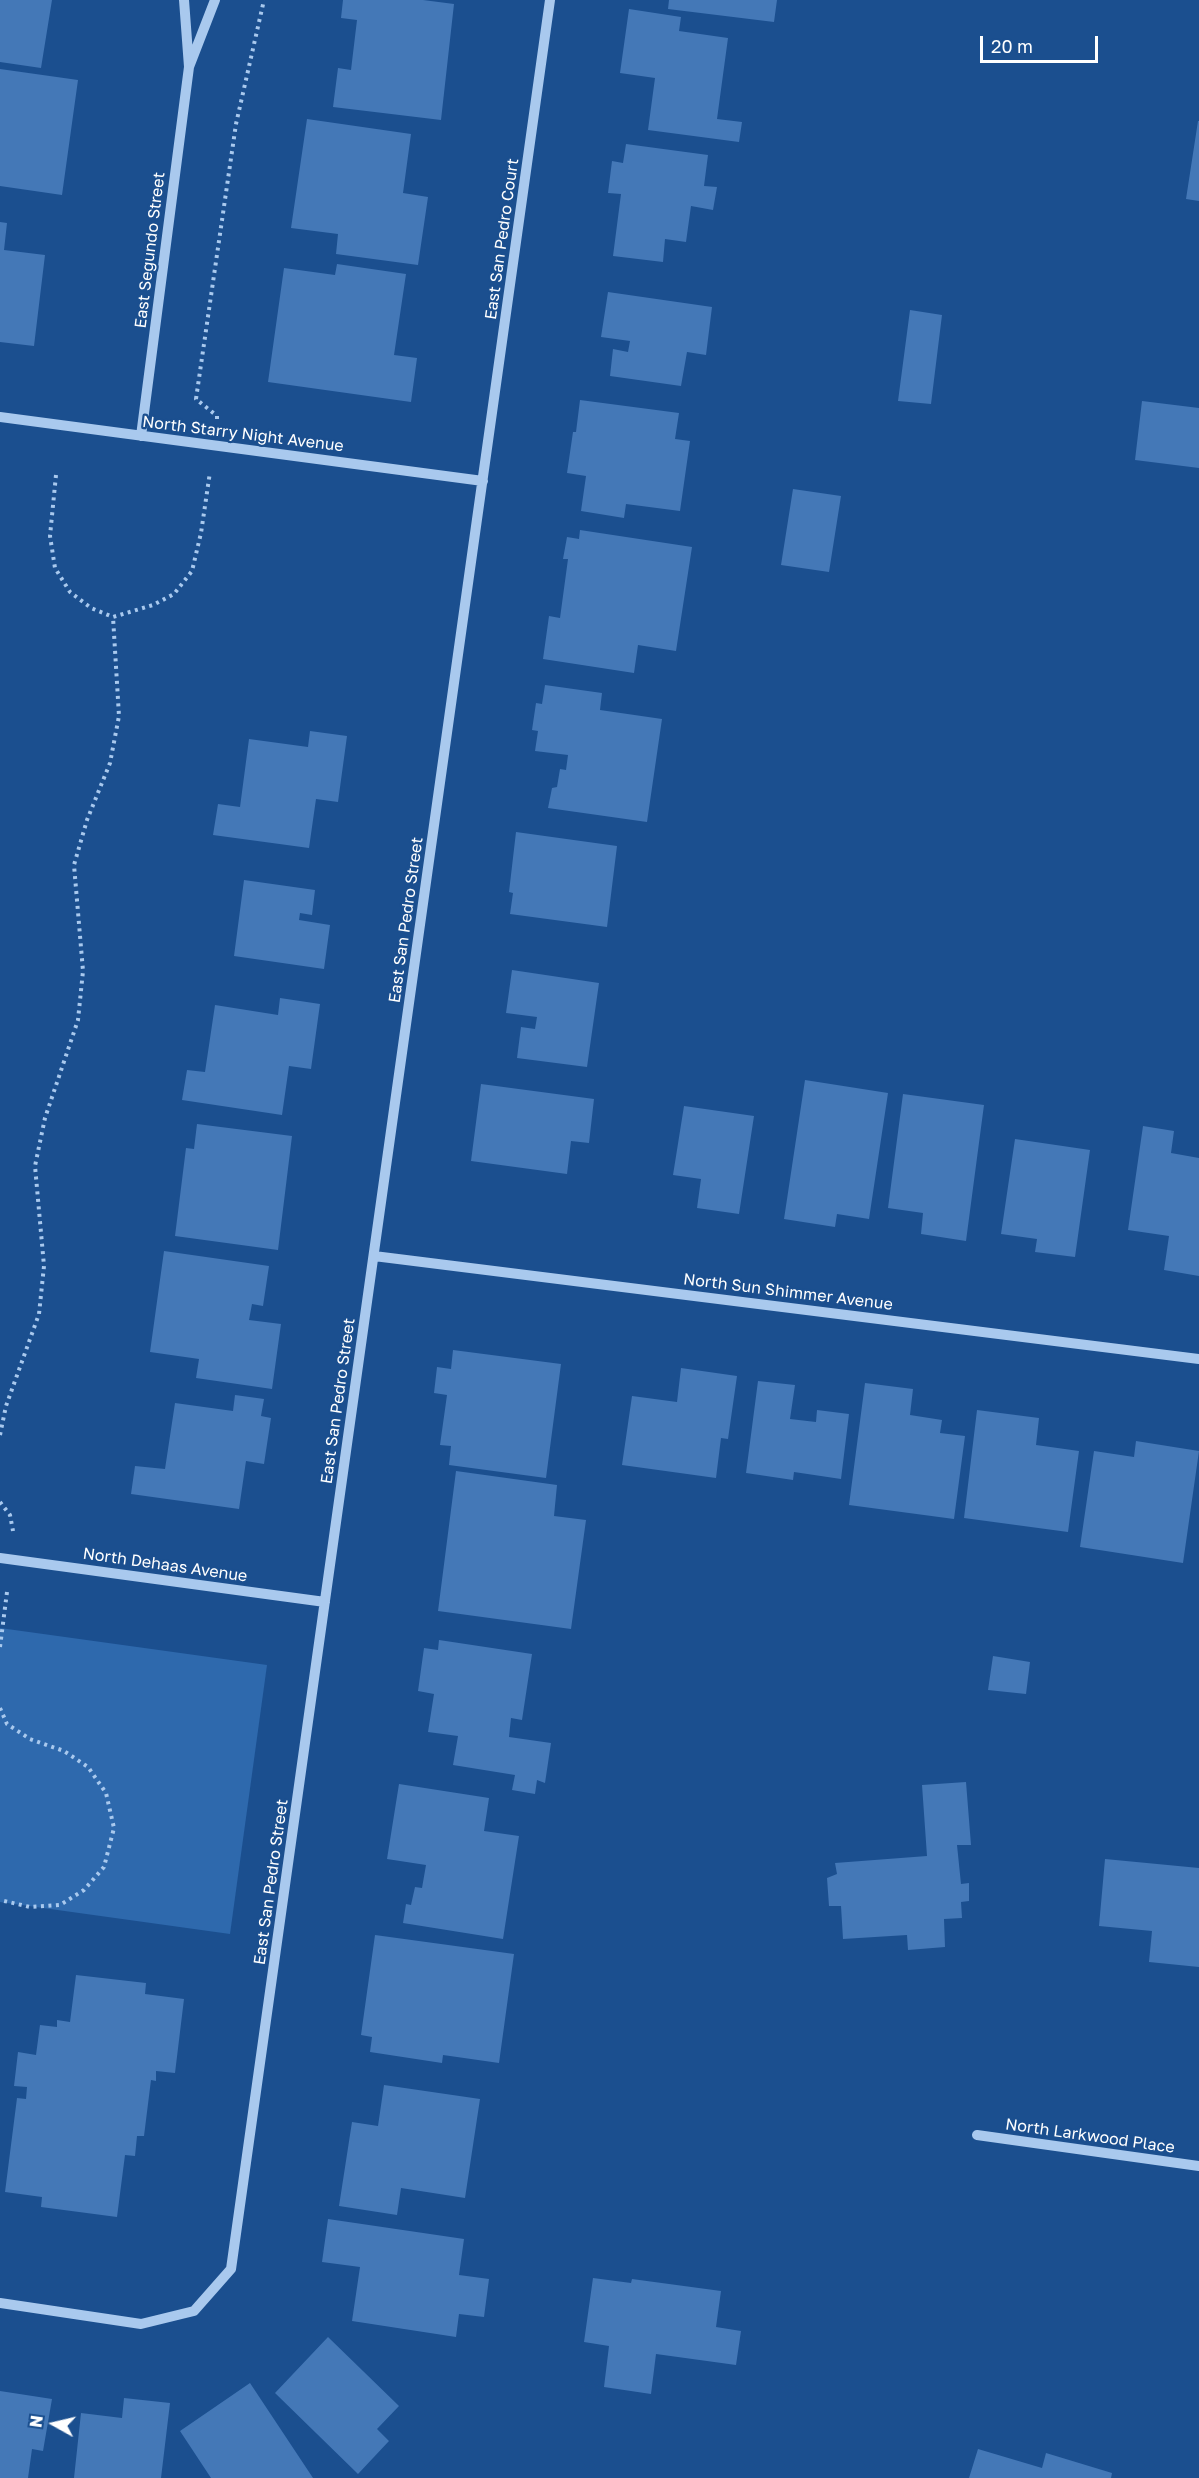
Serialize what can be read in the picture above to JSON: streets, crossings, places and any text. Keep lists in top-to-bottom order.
{
  "streets": {
    "street": [
      "East San Pedro Court",
      "East Segundo Street",
      "North Starry Night Avenue",
      "East San Pedro Street",
      "North Sun Shimmer Avenue",
      "North Dehaas Avenue",
      "North Larkwood Place"
    ]
  },
  "crossings": [
    ["East San Pedro Court", "North Starry Night Avenue"],
    ["East San Pedro Court", "East San Pedro Street"],
    ["East Segundo Street", "North Starry Night Avenue"],
    ["North Starry Night Avenue", "East San Pedro Street"],
    ["East San Pedro Street", "North Sun Shimmer Avenue"],
    ["East San Pedro Street", "North Dehaas Avenue"]
  ],
  "scale_bar": "20 m",
  "north": "left"
}
